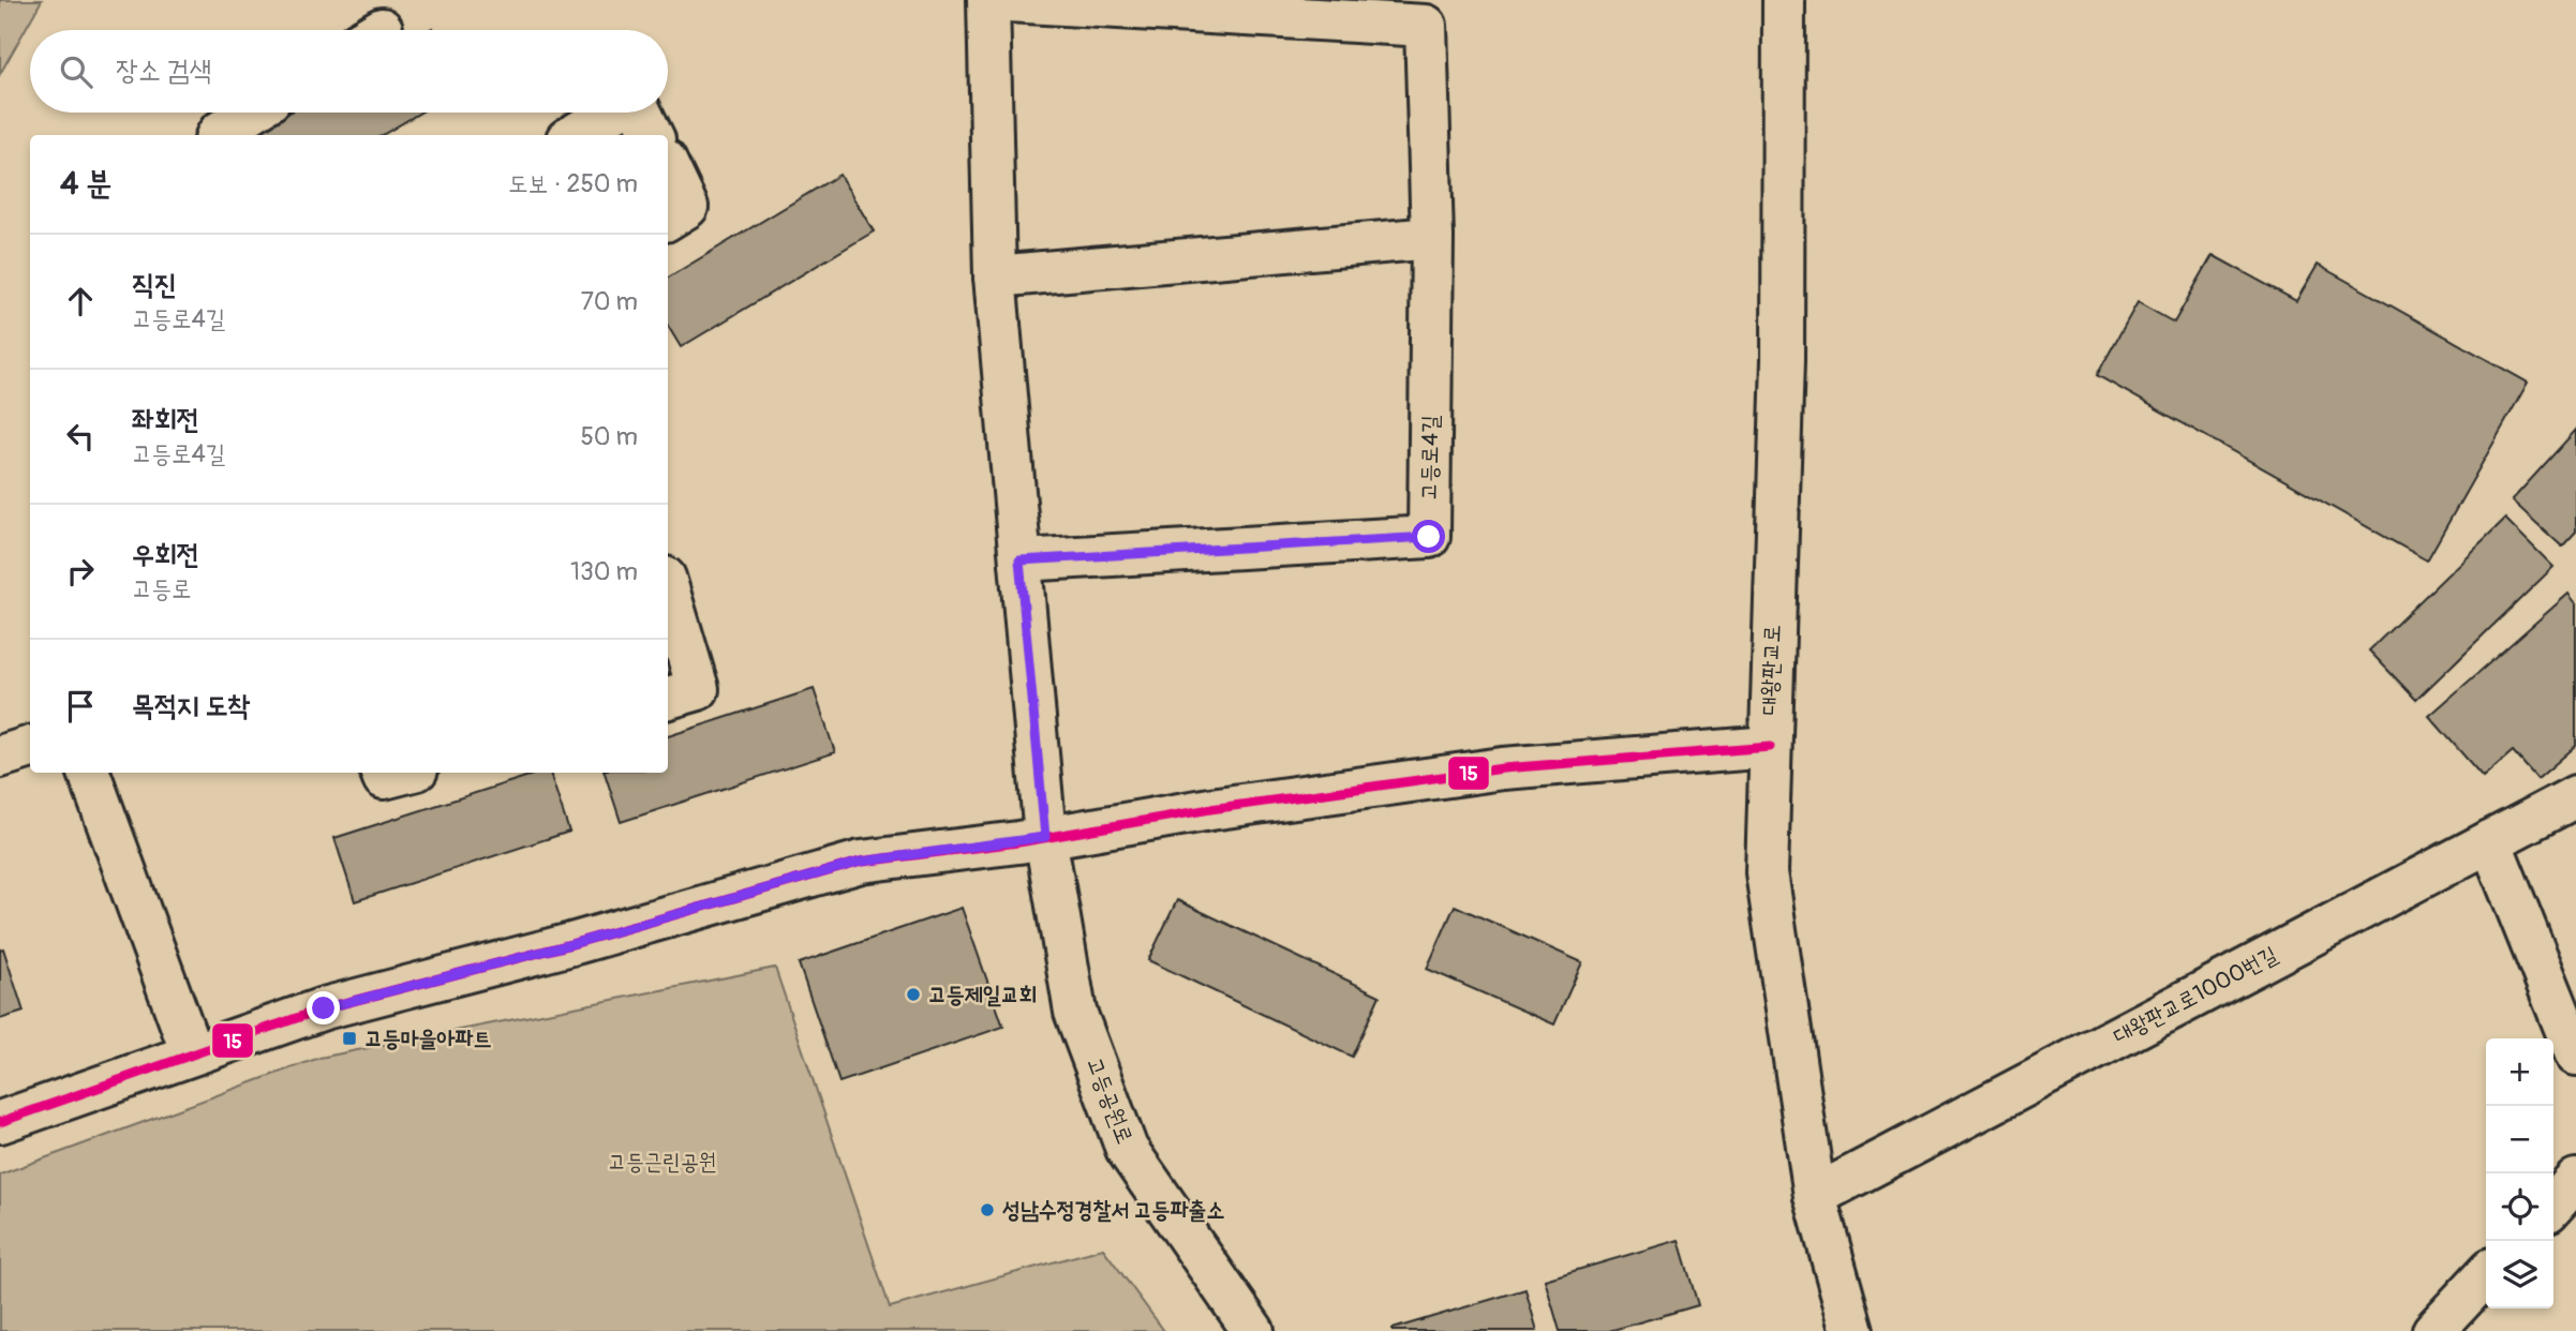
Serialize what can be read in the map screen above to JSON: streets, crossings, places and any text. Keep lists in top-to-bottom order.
{
  "streets": {
    "street": [
      "고등로4길",
      "대왕판교로",
      "대왕판교로1000번길",
      "고등공원로"
    ]
  },
  "crossings": [
    ["고등로4길", "고등공원로"],
    ["대왕판교로", "대왕판교로1000번길"]
  ],
  "parks": ["고등근린공원"],
  "places": {
    "other": ["고등제일교회", "성남수정경찰서 고등파출소"],
    "transit": ["고등마을아파트"]
  },
  "lines": ["transit line 15"],
  "page": {
    "search": "장소 검색",
    "heading": ["4 분", "도보 · 250 m"],
    "list": [
      ["직진", "고등로4길", "70 m"],
      ["좌회전", "고등로4길", "50 m"],
      ["우회전", "고등로", "130 m"],
      "목적지 도착"
    ],
    "map_buttons": ["+", "−"]
  }
}
